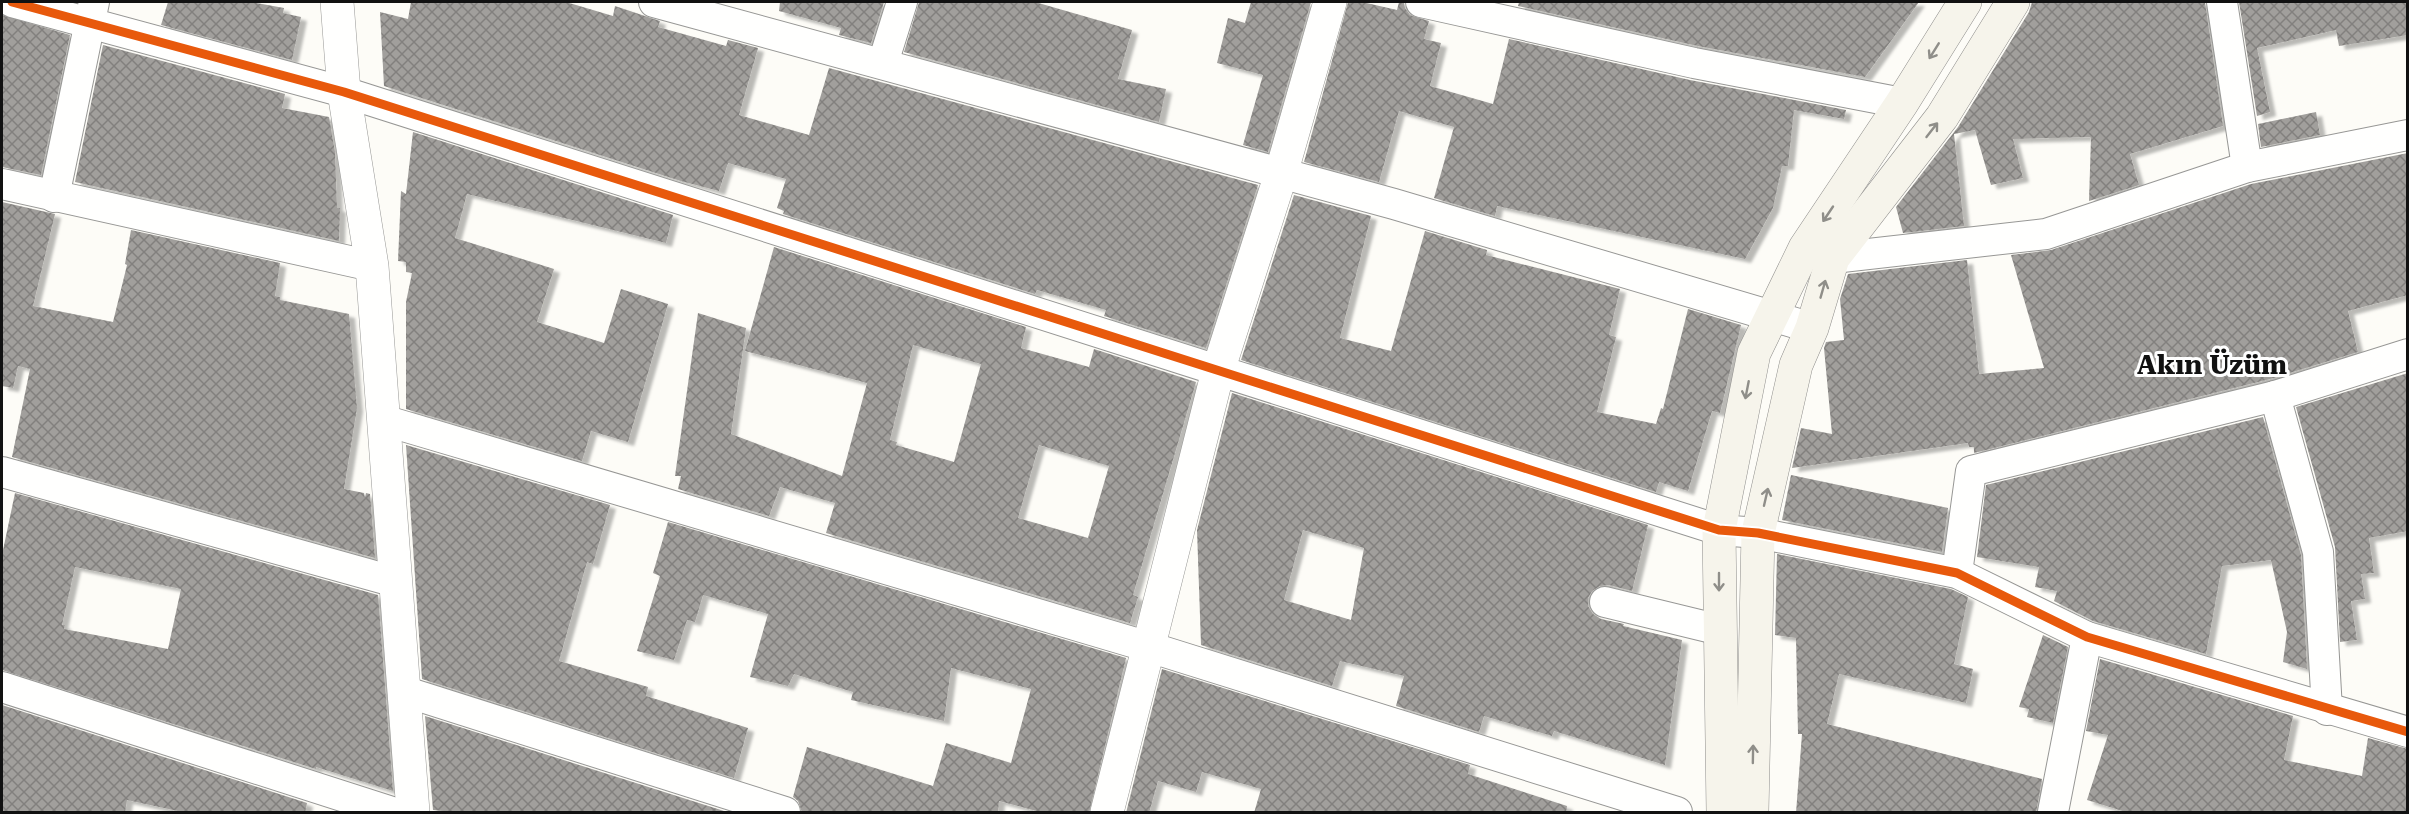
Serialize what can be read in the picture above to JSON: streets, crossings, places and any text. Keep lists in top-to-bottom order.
{
  "districts": ["Akın Üzüm"]
}
